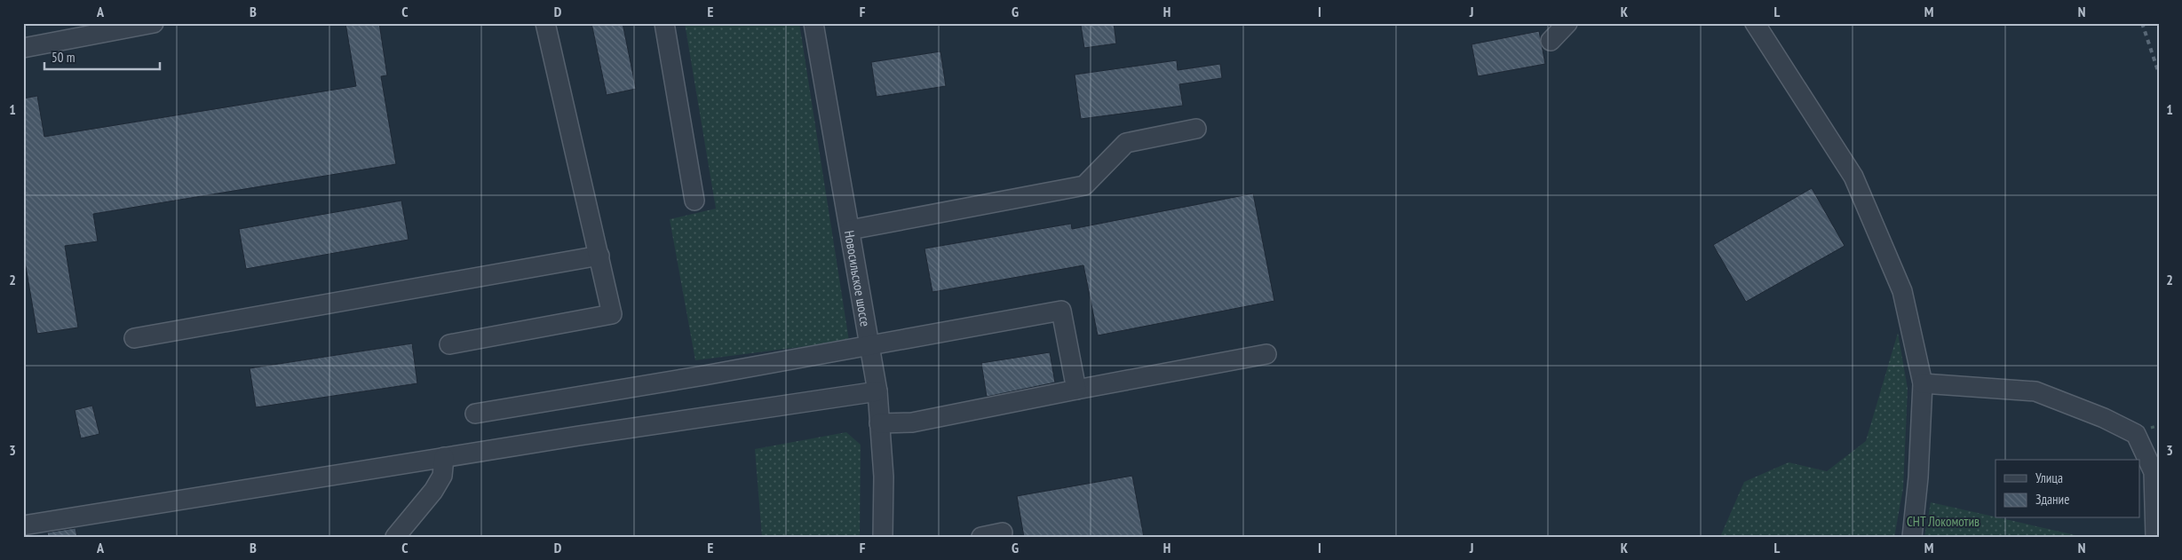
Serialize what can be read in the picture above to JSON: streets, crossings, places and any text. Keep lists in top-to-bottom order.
{
  "streets": {
    "street": ["Новосильское шоссе"]
  },
  "parks": ["СНТ Локомотив"],
  "legend": ["Улица", "Здание"],
  "scale_bar": "50 m",
  "grid": {
    "columns": [
      "A",
      "B",
      "C",
      "D",
      "E",
      "F",
      "G",
      "H",
      "I",
      "J",
      "K",
      "L",
      "M",
      "N"
    ],
    "rows": ["1", "2", "3"]
  }
}
